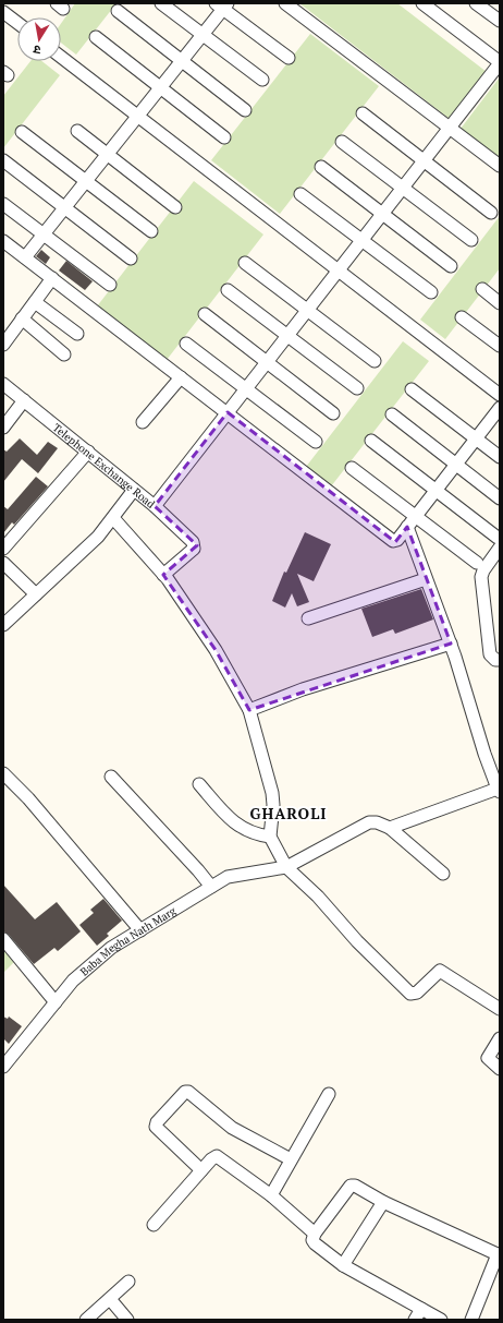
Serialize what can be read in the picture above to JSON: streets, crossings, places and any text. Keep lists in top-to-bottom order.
{
  "streets": {
    "street": ["Telephone Exchange Road", "Baba Megha Nath Marg"]
  },
  "districts": ["GHAROLI"],
  "north": "bottom"
}
